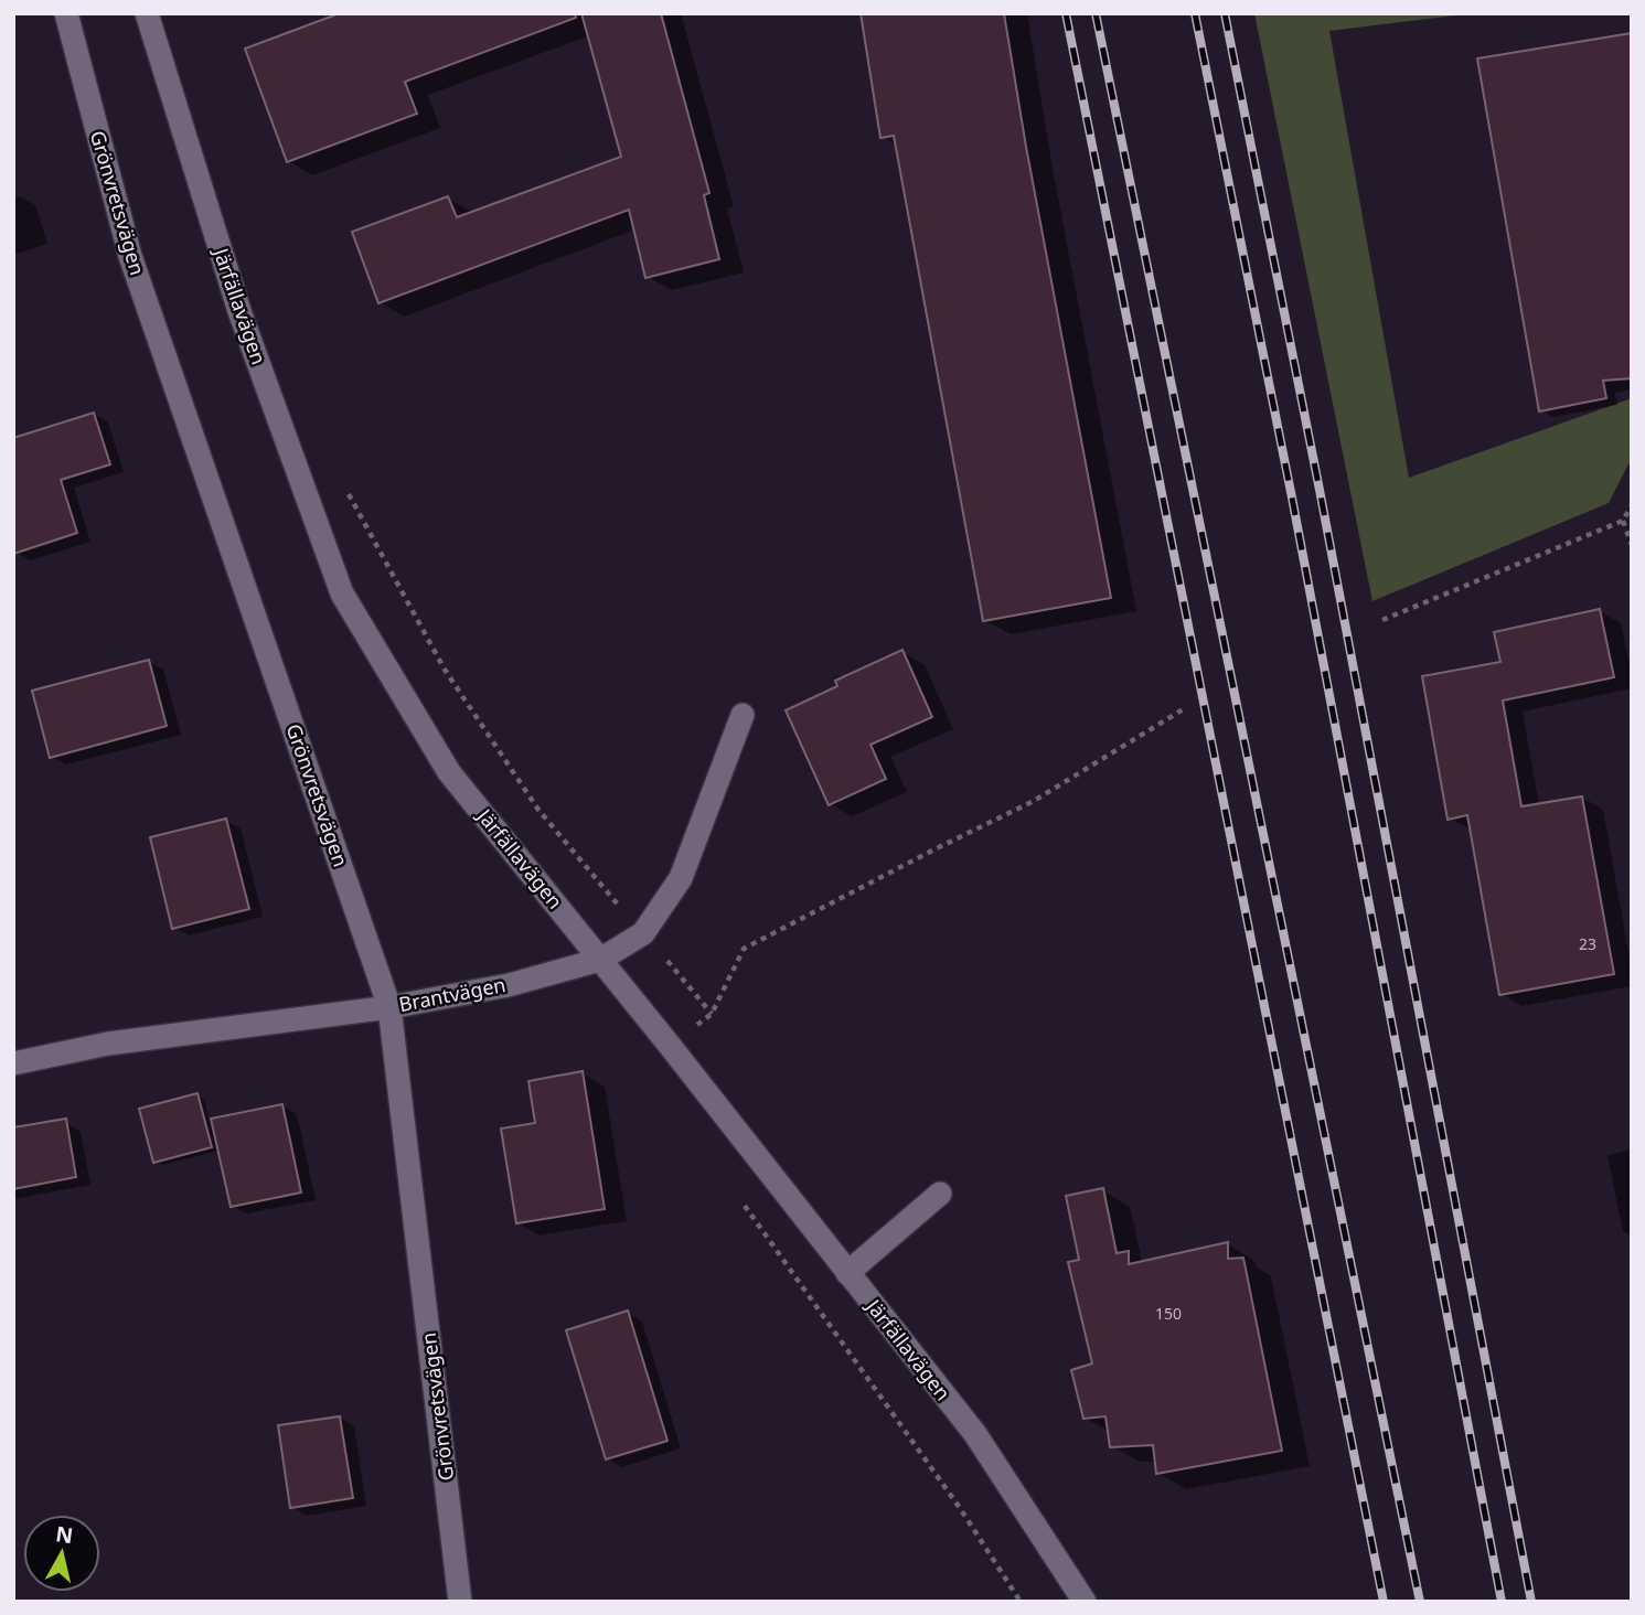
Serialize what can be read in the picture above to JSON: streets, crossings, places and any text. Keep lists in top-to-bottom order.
{
  "streets": {
    "street": ["Grönvretsvägen", "Järfällavägen", "Brantvägen"]
  },
  "crossings": [
    ["Grönvretsvägen", "Brantvägen"],
    ["Järfällavägen", "Brantvägen"]
  ],
  "house_numbers": ["23", "150"],
  "north": "top"
}
